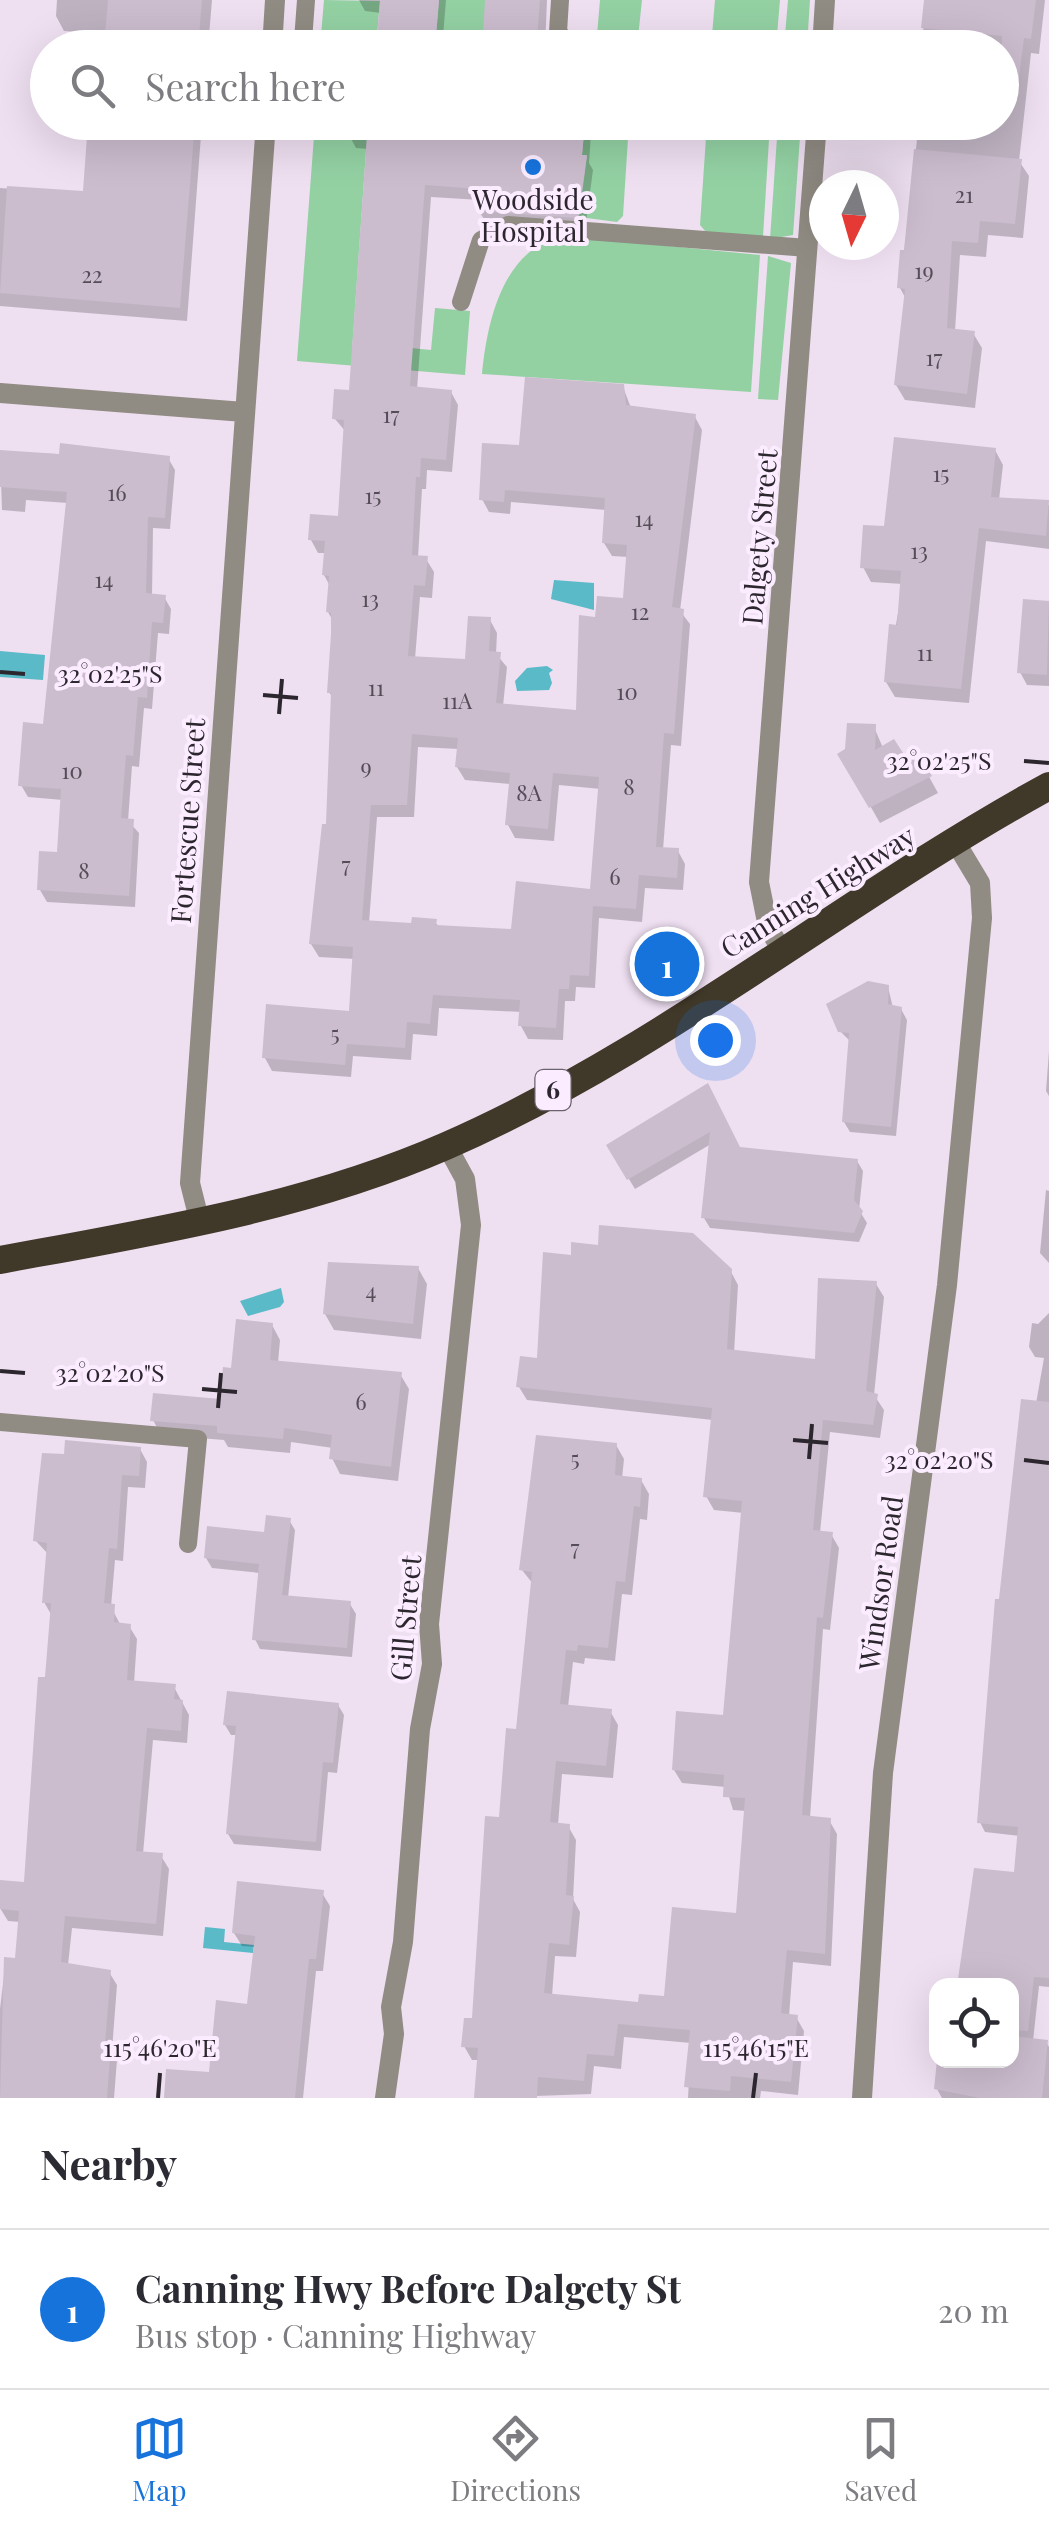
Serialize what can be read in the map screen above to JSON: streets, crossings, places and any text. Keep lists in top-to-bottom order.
{
  "streets": {
    "highway": ["Canning Highway", "6"],
    "street": [
      "Dalgety Street",
      "Fortescue Street",
      "Windsor Road",
      "Gill Street"
    ]
  },
  "crossings": [
    ["Dalgety Street", "Canning Highway"],
    ["Fortescue Street", "Canning Highway"],
    ["Canning Highway", "Windsor Road"],
    ["Canning Highway", "Gill Street"]
  ],
  "places": ["Woodside Hospital"],
  "house_numbers": [
    "21",
    "19",
    "22",
    "17",
    "17",
    "15",
    "16",
    "15",
    "14",
    "13",
    "14",
    "13",
    "12",
    "11",
    "11",
    "10",
    "11A",
    "9",
    "10",
    "8",
    "8A",
    "7",
    "8",
    "6",
    "5",
    "4",
    "6",
    "5",
    "7"
  ],
  "north": "bottom",
  "page": {
    "search": "Search here",
    "pins": "1",
    "heading": "Nearby",
    "list": [
      {
        "mark": "1",
        "name": "Canning Hwy Before Dalgety St",
        "note": "Bus stop · Canning Highway",
        "value": "20 m"
      }
    ],
    "nav": ["Map", "Directions", "Saved"]
  },
  "coordinates": [
    "32°02'25\"S",
    "32°02'20\"S",
    "115°46'20\"E",
    "115°46'15\"E"
  ]
}
